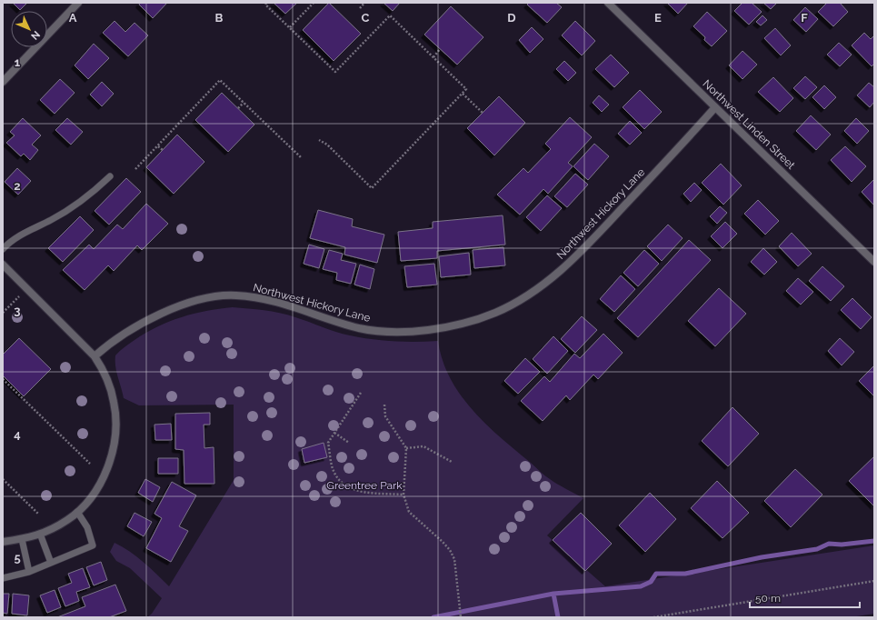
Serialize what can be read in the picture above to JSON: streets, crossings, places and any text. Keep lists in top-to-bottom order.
{
  "streets": {
    "street": ["Northwest Linden Street", "Northwest Hickory Lane"]
  },
  "crossings": [
    ["Northwest Linden Street", "Northwest Hickory Lane"]
  ],
  "parks": ["Greentree Park"],
  "scale_bar": "50 m",
  "north": "bottom right",
  "grid": {
    "columns": [
      "A",
      "B",
      "C",
      "D",
      "E",
      "F"
    ],
    "rows": [
      "1",
      "2",
      "3",
      "4",
      "5"
    ]
  }
}
